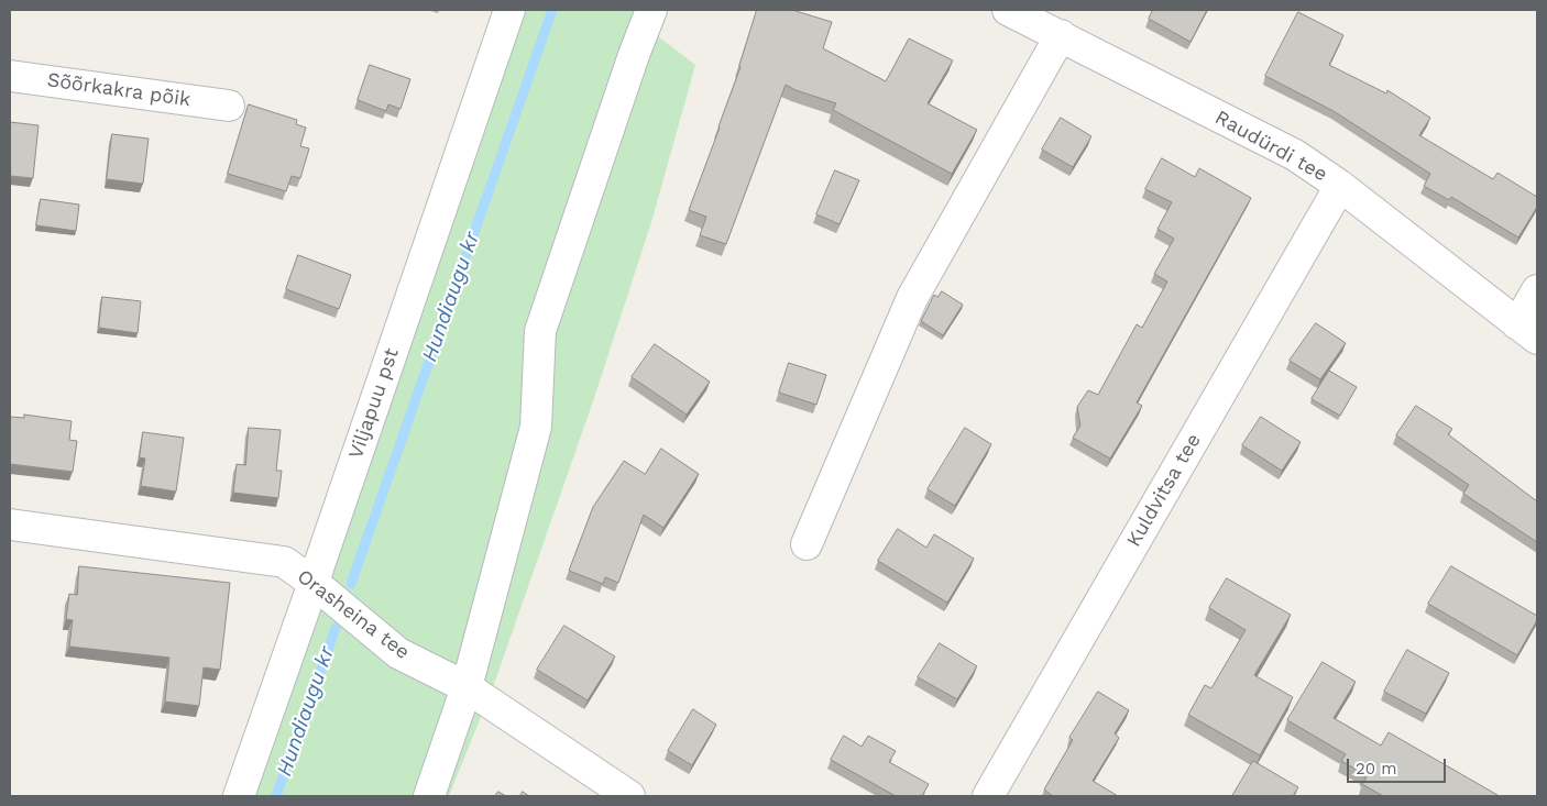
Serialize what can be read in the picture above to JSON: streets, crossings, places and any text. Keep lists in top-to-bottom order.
{
  "streets": {
    "street": [
      "Sõõrkakra põik",
      "Raudürdi tee",
      "Viljapuu pst",
      "Kuldvitsa tee",
      "Orasheina tee"
    ]
  },
  "crossings": [
    ["Raudürdi tee", "Kuldvitsa tee"],
    ["Viljapuu pst", "Orasheina tee"]
  ],
  "water": ["Hundiaugu kr"],
  "scale_bar": "20 m"
}
